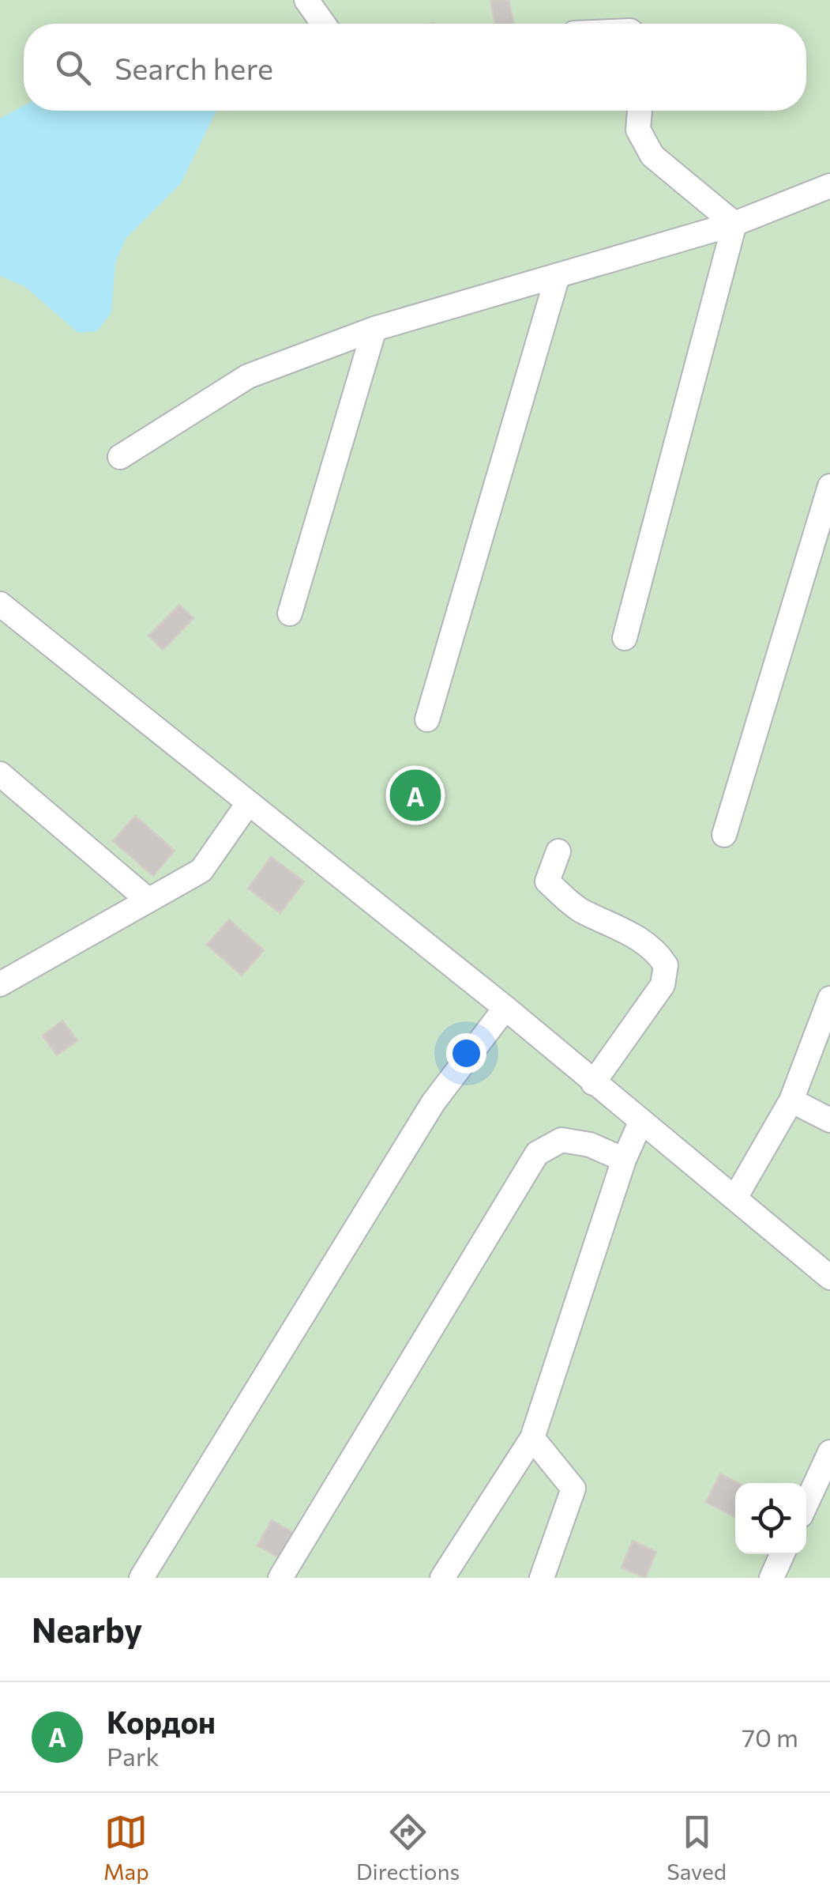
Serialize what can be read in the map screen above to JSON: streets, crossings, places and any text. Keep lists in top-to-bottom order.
{
  "page": {
    "search": "Search here",
    "pins": "A",
    "heading": "Nearby",
    "list": [
      {
        "mark": "A",
        "name": "Кордон",
        "note": "Park",
        "value": "70 m"
      }
    ],
    "nav": ["Map", "Directions", "Saved"]
  }
}
